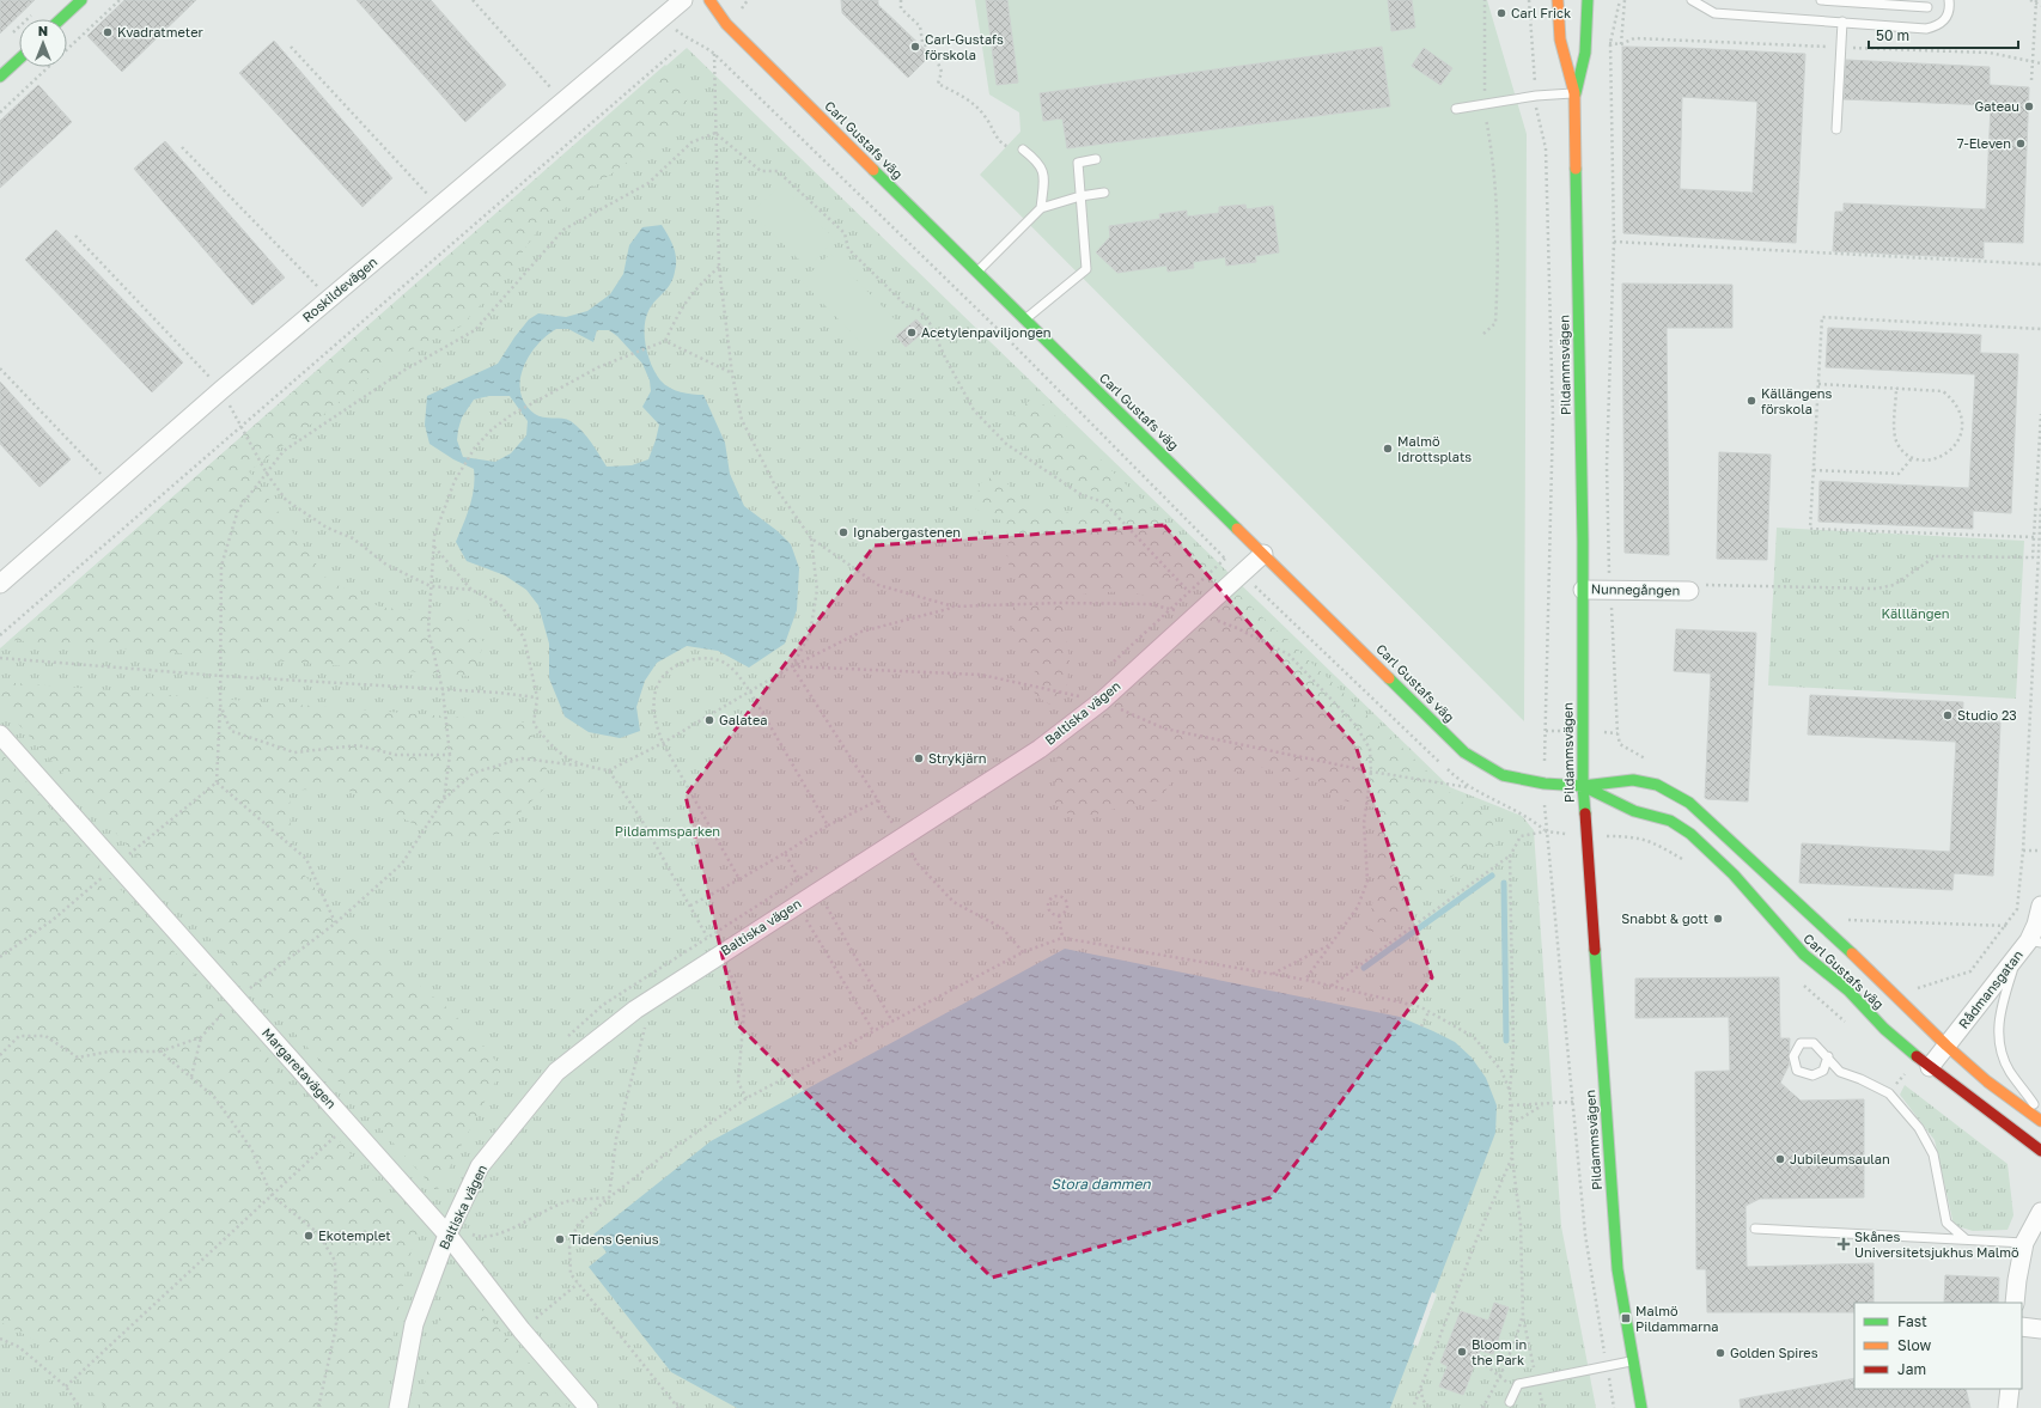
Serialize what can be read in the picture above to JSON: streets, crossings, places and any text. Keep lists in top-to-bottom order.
{
  "streets": {
    "street": [
      "Carl Gustafs väg",
      "Roskildevägen",
      "Pildammsvägen",
      "Nunnegången",
      "Baltiska vägen",
      "Rådmansgatan",
      "Margaretavägen"
    ]
  },
  "crossings": [
    ["Carl Gustafs väg", "Pildammsvägen"],
    ["Carl Gustafs väg", "Baltiska vägen"],
    ["Carl Gustafs väg", "Rådmansgatan"],
    ["Pildammsvägen", "Nunnegången"],
    ["Baltiska vägen", "Margaretavägen"]
  ],
  "water": ["Stora dammen"],
  "parks": ["Källlängen", "Pildammsparken"],
  "places": {
    "other": [
      "Carl Frick",
      "Kvadratmeter",
      "Carl-Gustafs förskola",
      "Gateau",
      "7-Eleven",
      "Acetylenpaviljongen",
      "Källängens förskola",
      "Malmö Idrottsplats",
      "Ignabergastenen",
      "Studio 23",
      "Galatea",
      "Strykjärn",
      "Snabbt & gott",
      "Jubileumsaulan",
      "Ekotemplet",
      "Tidens Genius",
      "Bloom in the Park",
      "Golden Spires"
    ],
    "health": ["Skånes Universitetsjukhus Malmö"],
    "transit": ["Malmö Pildammarna"]
  },
  "legend": ["Fast", "Slow", "Jam"],
  "scale_bar": "50 m",
  "north": "top"
}
